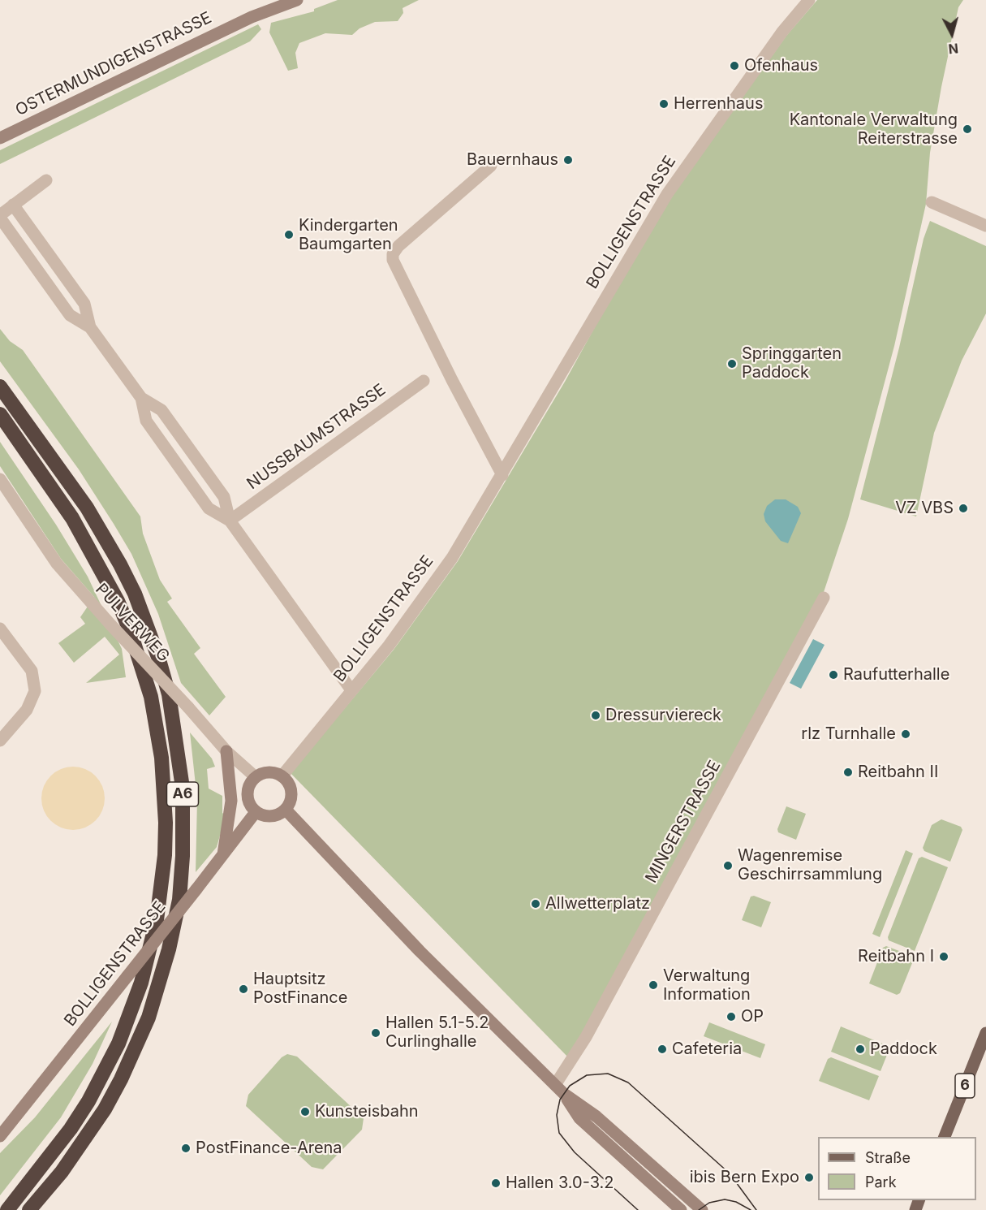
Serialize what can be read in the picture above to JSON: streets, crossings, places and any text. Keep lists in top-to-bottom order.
{
  "streets": {
    "highway": ["A6"],
    "main road": ["OSTERMUNDIGENSTRASSE", "BOLLIGENSTRASSE", "6"],
    "street": ["NUSSBAUMSTRASSE", "PULVERWEG", "MINGERSTRASSE"]
  },
  "crossings": [
    ["BOLLIGENSTRASSE", "PULVERWEG"]
  ],
  "places": [
    "Ofenhaus",
    "Herrenhaus",
    "Kantonale Verwaltung Reiterstrasse",
    "Bauernhaus",
    "Kindergarten Baumgarten",
    "Springgarten Paddock",
    "VZ VBS",
    "Raufutterhalle",
    "Dressurviereck",
    "rlz Turnhalle",
    "Reitbahn II",
    "Wagenremise Geschirrsammlung",
    "Allwetterplatz",
    "Reitbahn I",
    "Verwaltung Information",
    "Hauptsitz PostFinance",
    "OP",
    "Hallen 5.1-5.2 Curlinghalle",
    "Cafeteria",
    "Paddock",
    "Kunsteisbahn",
    "PostFinance-Arena",
    "ibis Bern Expo",
    "Hallen 3.0-3.2"
  ],
  "legend": ["Straße", "Park"],
  "north": "bottom"
}
